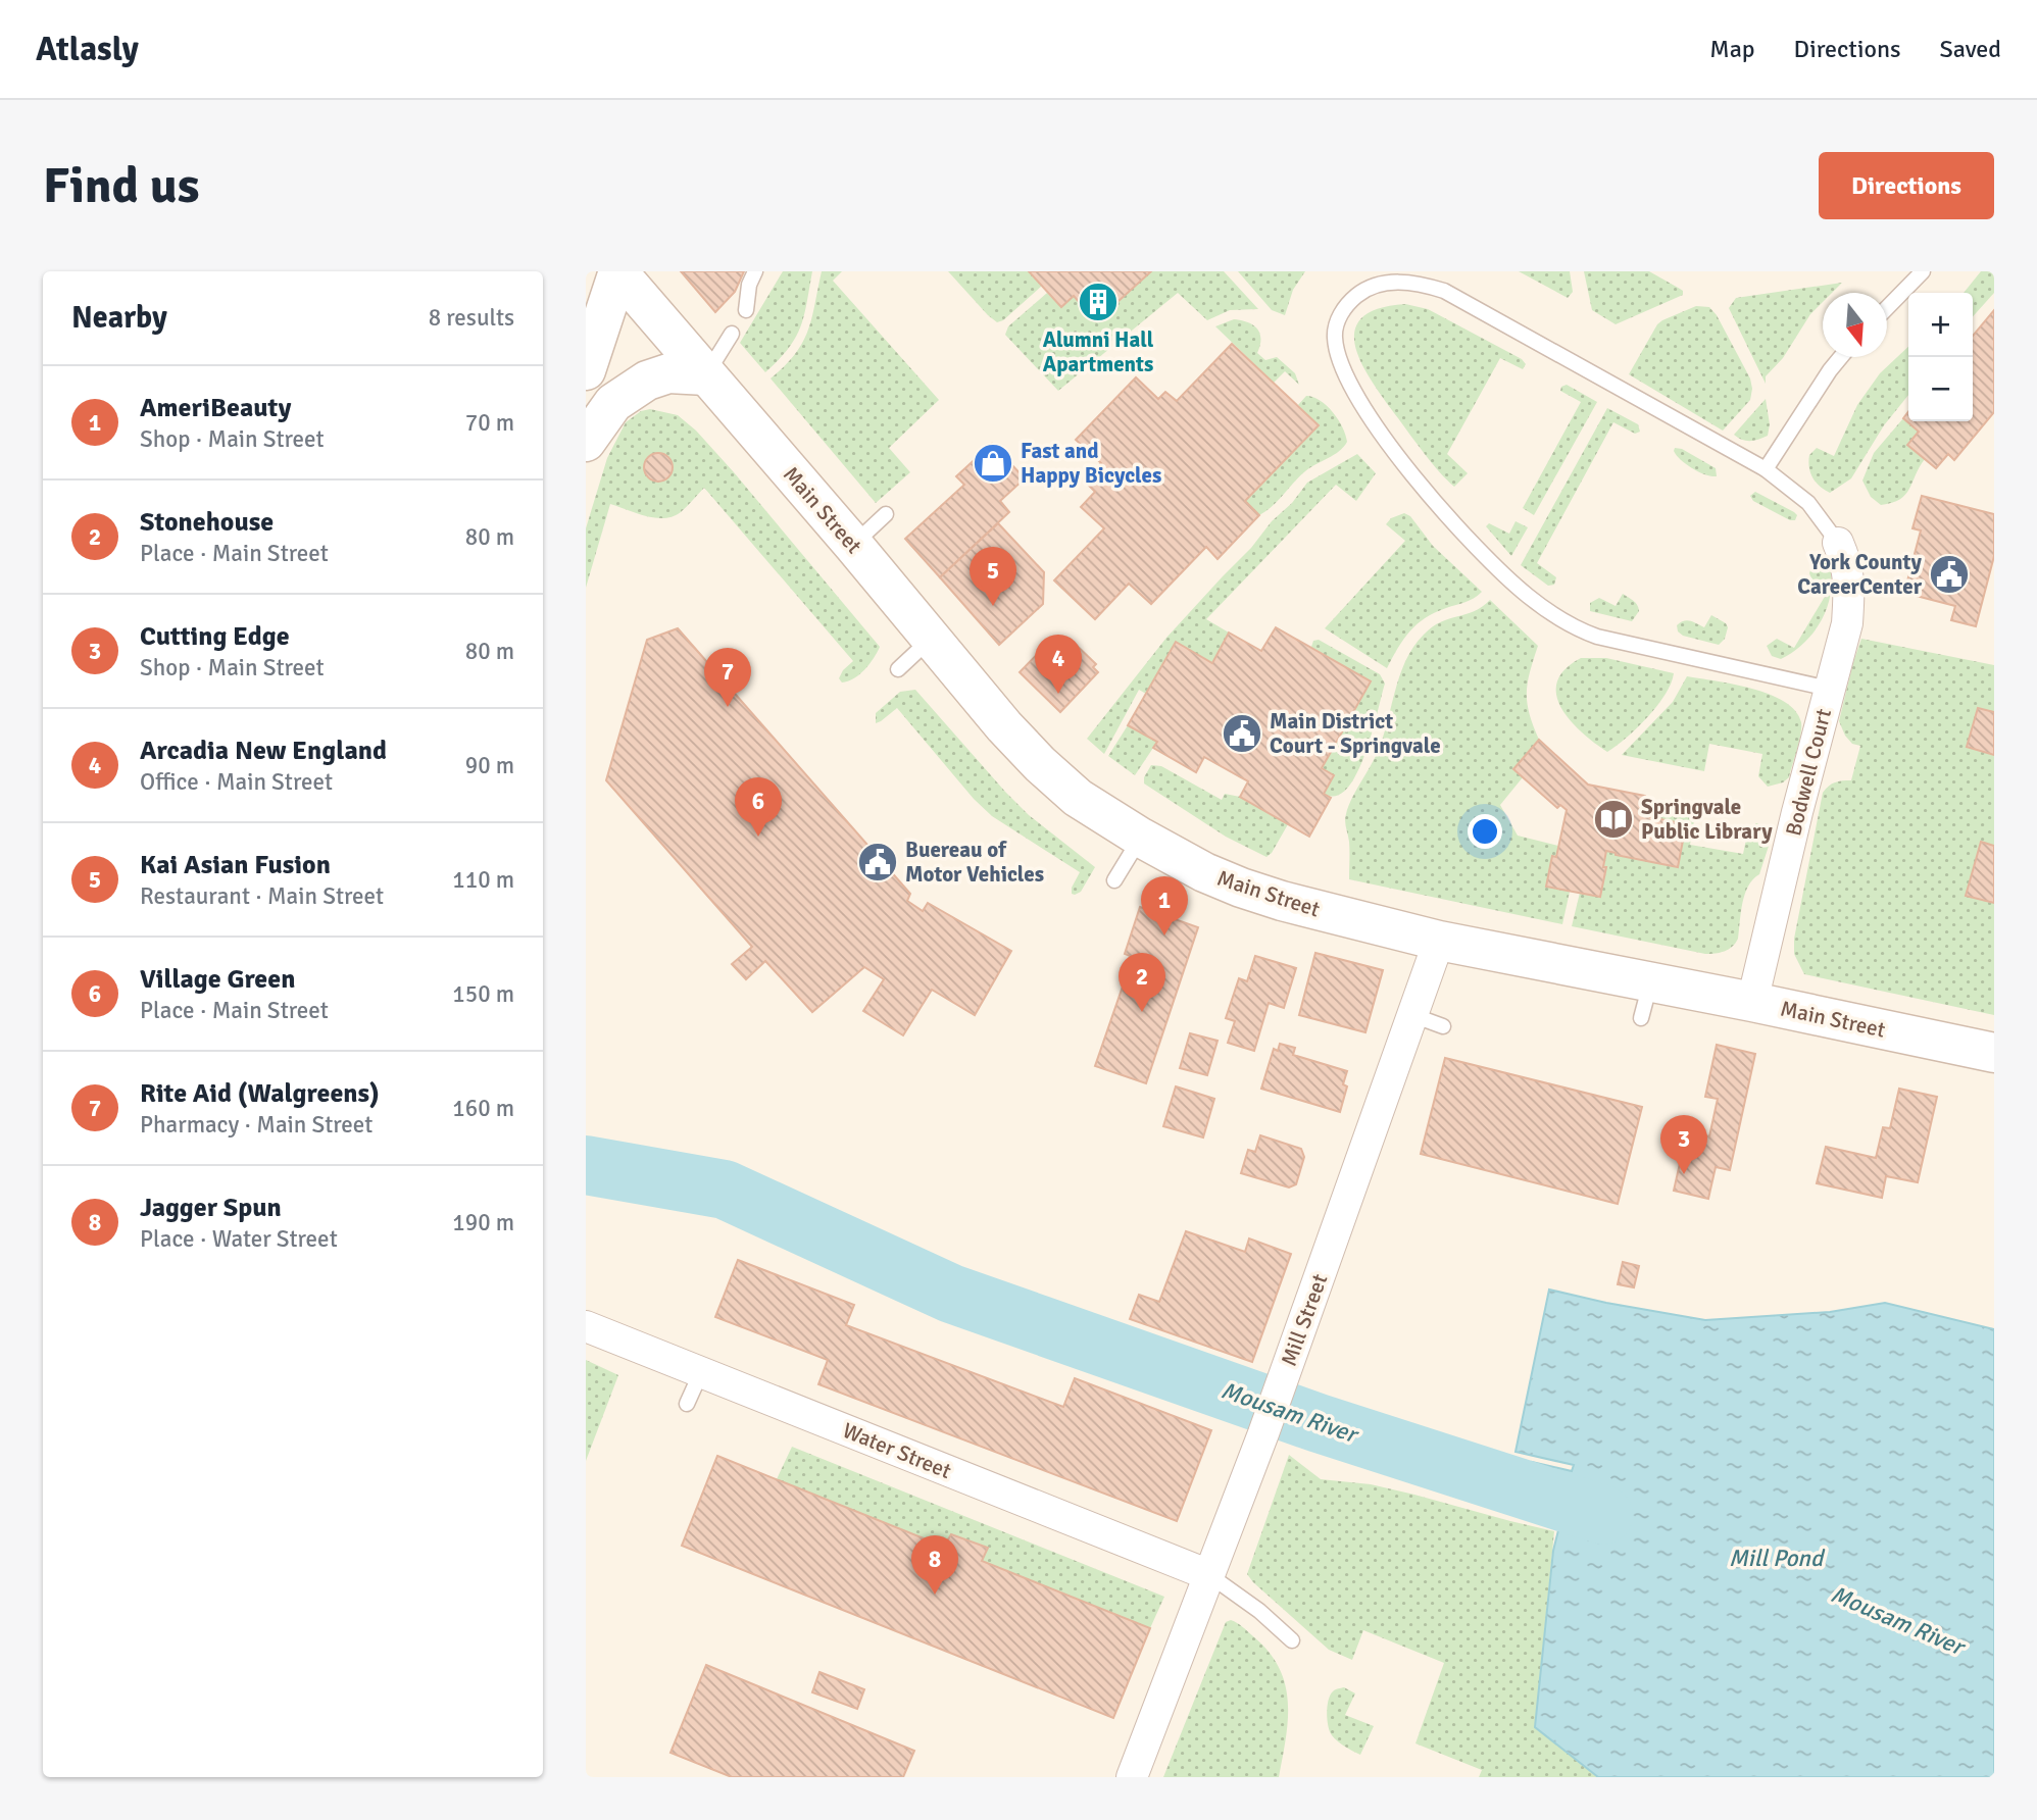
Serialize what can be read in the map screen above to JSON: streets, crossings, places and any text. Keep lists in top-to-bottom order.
{
  "streets": {
    "main road": ["Main Street"],
    "street": ["Bodwell Court", "Mill Street", "Water Street"]
  },
  "crossings": [
    ["Main Street", "Bodwell Court"],
    ["Main Street", "Mill Street"],
    ["Mill Street", "Water Street"]
  ],
  "water": ["Mousam River", "Mill Pond"],
  "places": {
    "building": ["Alumni Hall Apartments"],
    "shop": ["Fast and Happy Bicycles"],
    "public building": ["York County CareerCenter", "Main District Court - Springvale", "Buereau of Motor Vehicles"],
    "library": ["Springvale Public Library"]
  },
  "north": "bottom",
  "page": {
    "header": "Atlasly",
    "nav": ["Map", "Directions", "Saved"],
    "buttons": "Directions",
    "title": "Find us",
    "heading": ["Nearby", "8 results"],
    "map_buttons": ["+", "−"],
    "list": [
      {
        "mark": "1",
        "name": "AmeriBeauty",
        "note": "Shop · Main Street",
        "value": "70 m"
      },
      {
        "mark": "2",
        "name": "Stonehouse",
        "note": "Place · Main Street",
        "value": "80 m"
      },
      {
        "mark": "3",
        "name": "Cutting Edge",
        "note": "Shop · Main Street",
        "value": "80 m"
      },
      {
        "mark": "4",
        "name": "Arcadia New England",
        "note": "Office · Main Street",
        "value": "90 m"
      },
      {
        "mark": "5",
        "name": "Kai Asian Fusion",
        "note": "Restaurant · Main Street",
        "value": "110 m"
      },
      {
        "mark": "6",
        "name": "Village Green",
        "note": "Place · Main Street",
        "value": "150 m"
      },
      {
        "mark": "7",
        "name": "Rite Aid (Walgreens)",
        "note": "Pharmacy · Main Street",
        "value": "160 m"
      },
      {
        "mark": "8",
        "name": "Jagger Spun",
        "note": "Place · Water Street",
        "value": "190 m"
      }
    ],
    "pins": [
      "5",
      "4",
      "7",
      "6",
      "1",
      "2",
      "3",
      "8"
    ]
  }
}
